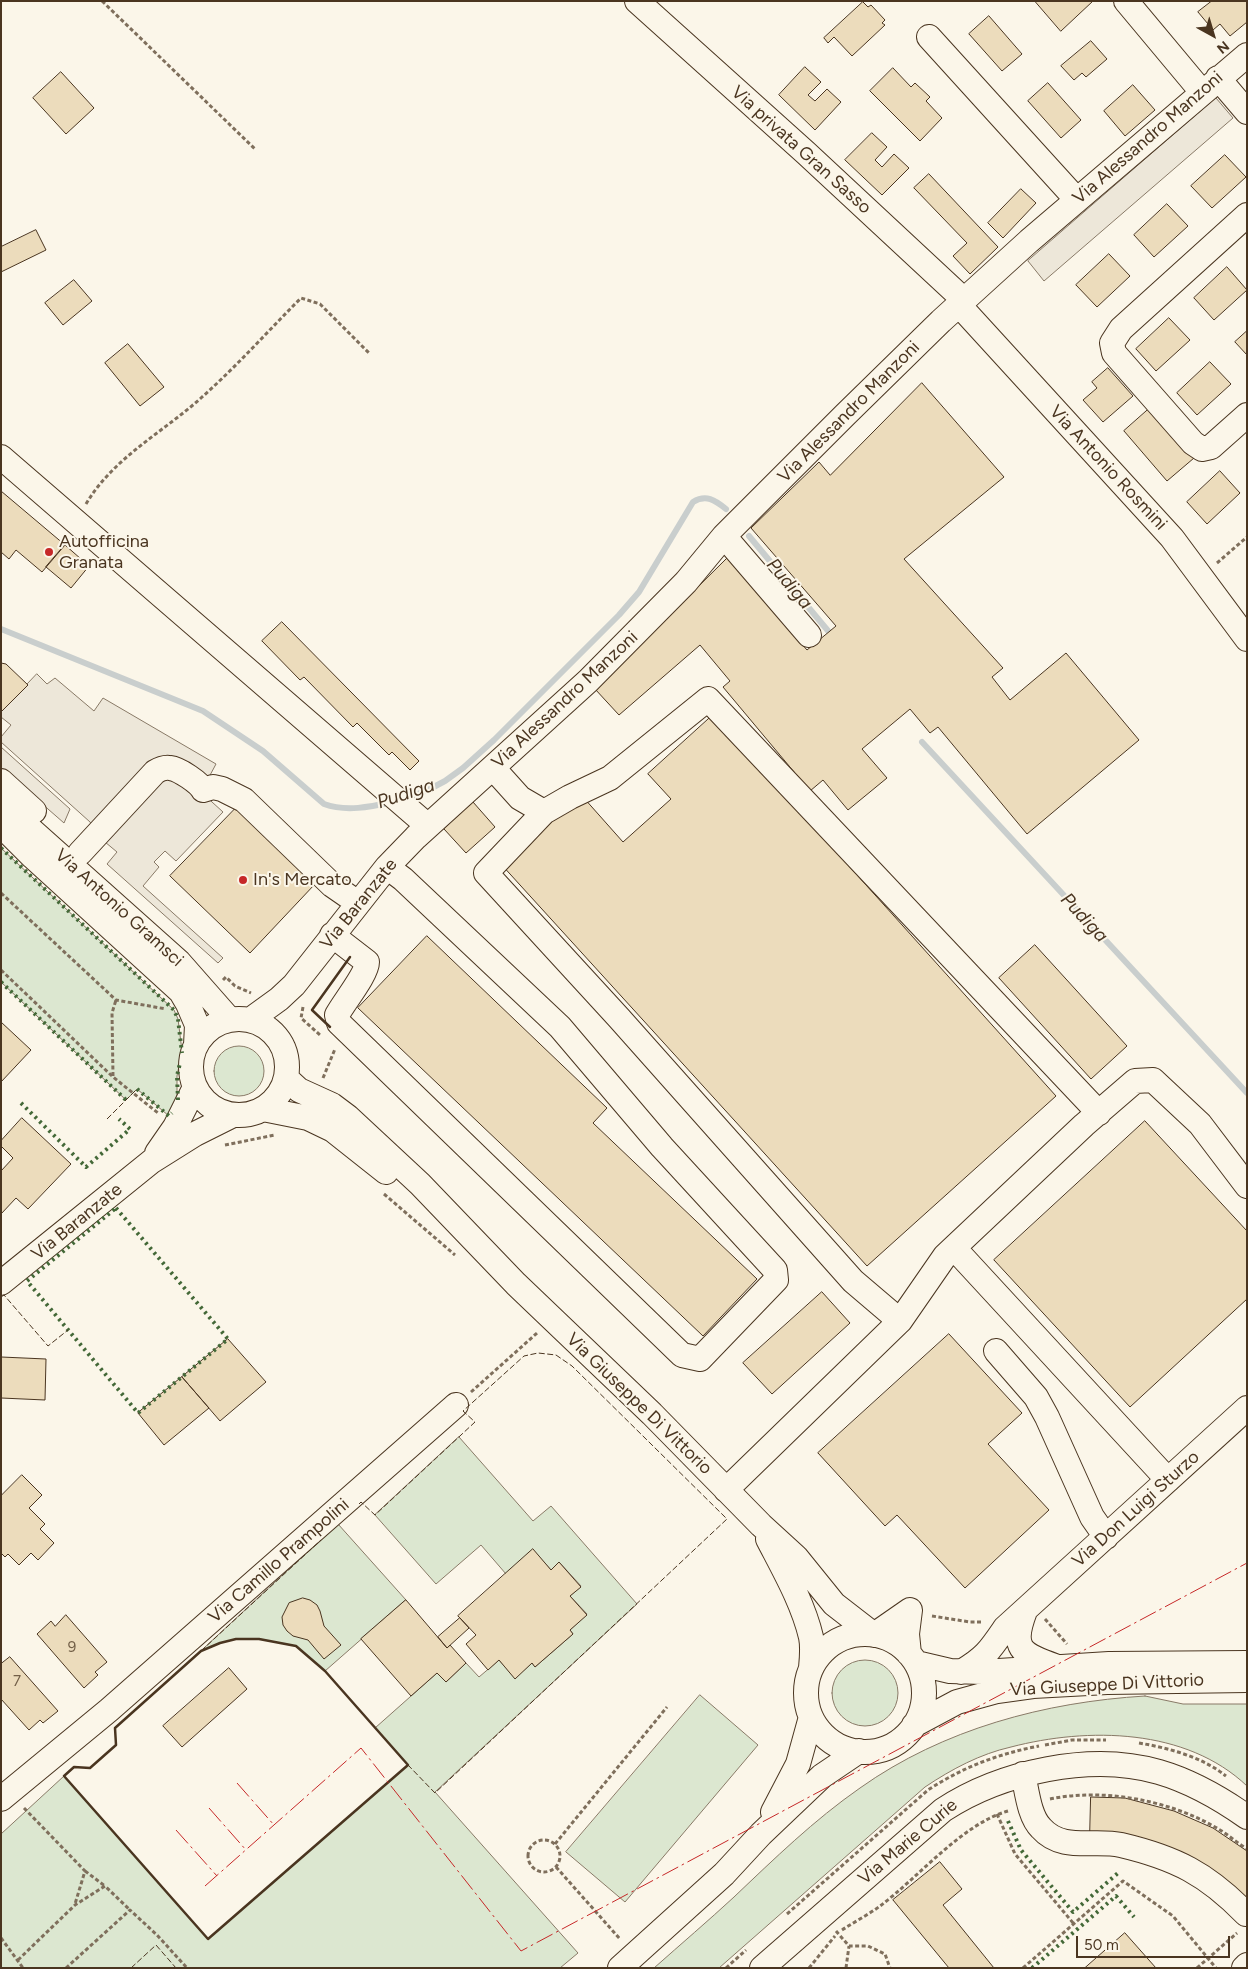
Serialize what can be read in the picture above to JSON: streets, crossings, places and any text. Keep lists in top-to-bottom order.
{
  "streets": {
    "street": [
      "Via Alessandro Manzoni",
      "Via privata Gran Sasso",
      "Via Antonio Rosmini",
      "Via Baranzate",
      "Via Antonio Gramsci",
      "Via Giuseppe Di Vittorio",
      "Via Don Luigi Sturzo",
      "Via Camillo Prampolini",
      "Via Marie Curie"
    ]
  },
  "crossings": [
    ["Via Alessandro Manzoni", "Via privata Gran Sasso"],
    ["Via Alessandro Manzoni", "Via Antonio Rosmini"],
    ["Via Alessandro Manzoni", "Via Baranzate"],
    ["Via privata Gran Sasso", "Via Antonio Rosmini"],
    ["Via Baranzate", "Via Antonio Gramsci"],
    ["Via Baranzate", "Via Giuseppe Di Vittorio"],
    ["Via Antonio Gramsci", "Via Giuseppe Di Vittorio"],
    ["Via Giuseppe Di Vittorio", "Via Don Luigi Sturzo"]
  ],
  "water": ["Pudiga"],
  "places": ["Autofficina Granata", "In's Mercato"],
  "house_numbers": ["9", "7"],
  "scale_bar": "50 m",
  "north": "bottom right"
}
